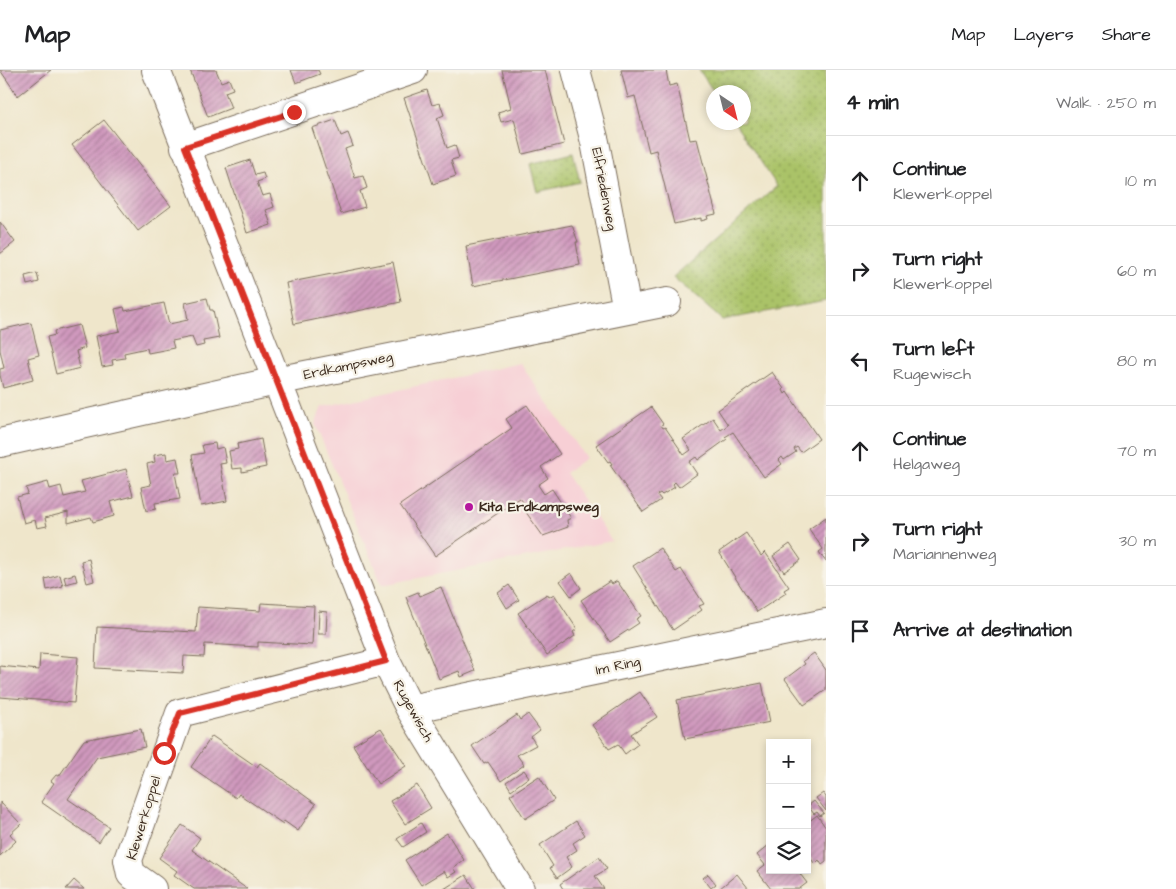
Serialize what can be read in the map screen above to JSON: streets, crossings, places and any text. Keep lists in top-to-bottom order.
{
  "streets": {
    "street": [
      "Elfriedenweg",
      "Erdkampsweg",
      "Im Ring",
      "Rugewisch",
      "Klewerkoppel"
    ]
  },
  "crossings": [
    ["Elfriedenweg", "Erdkampsweg"],
    ["Erdkampsweg", "Rugewisch"],
    ["Im Ring", "Rugewisch"],
    ["Rugewisch", "Klewerkoppel"]
  ],
  "places": ["Kita Erdkampsweg"],
  "north": "bottom right",
  "page": {
    "header": "Map",
    "nav": ["Map", "Layers", "Share"],
    "heading": ["4 min", "Walk · 250 m"],
    "list": [
      ["Continue", "Klewerkoppel", "10 m"],
      ["Turn right", "Klewerkoppel", "60 m"],
      ["Turn left", "Rugewisch", "80 m"],
      ["Continue", "Helgaweg", "70 m"],
      ["Turn right", "Mariannenweg", "30 m"],
      "Arrive at destination"
    ],
    "map_buttons": ["+", "−"]
  }
}
